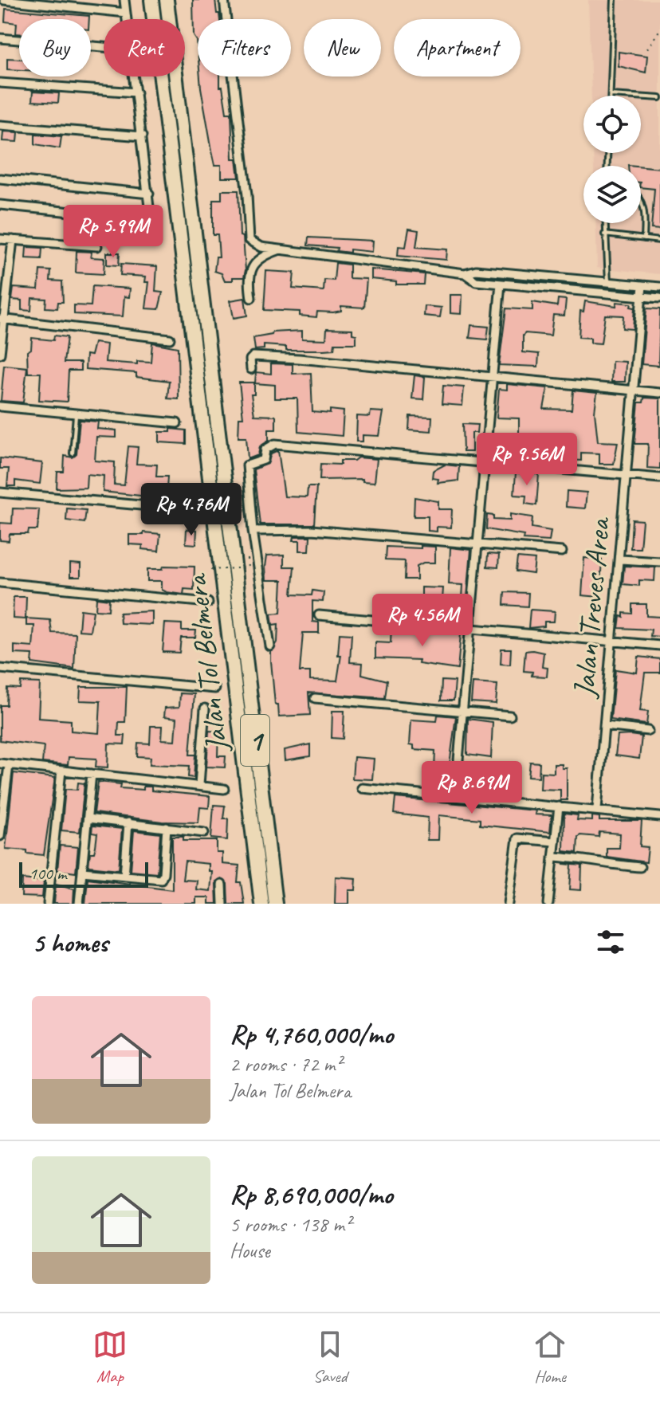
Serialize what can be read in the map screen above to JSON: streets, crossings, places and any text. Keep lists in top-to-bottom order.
{
  "streets": {
    "highway": ["Jalan Tol Belmera", "1"],
    "street": ["Jalan Treves Area"]
  },
  "scale_bar": "100 m",
  "page": {
    "chip": [
      "Buy",
      "Rent",
      "Filters",
      "New",
      "Apartment"
    ],
    "price": [
      "Rp 5.99M",
      "Rp 9.56M",
      "Rp 4.76M",
      "Rp 4.56M",
      "Rp 8.69M"
    ],
    "scale": "100 m",
    "heading": "5 homes",
    "list": [
      {
        "name": "Rp 4,760,000/mo",
        "note": "2 rooms · 72 m² · Jalan Tol Belmera"
      },
      {
        "name": "Rp 8,690,000/mo",
        "note": "5 rooms · 138 m² · House"
      }
    ],
    "tabs": ["Map", "Saved", "Home"]
  }
}
